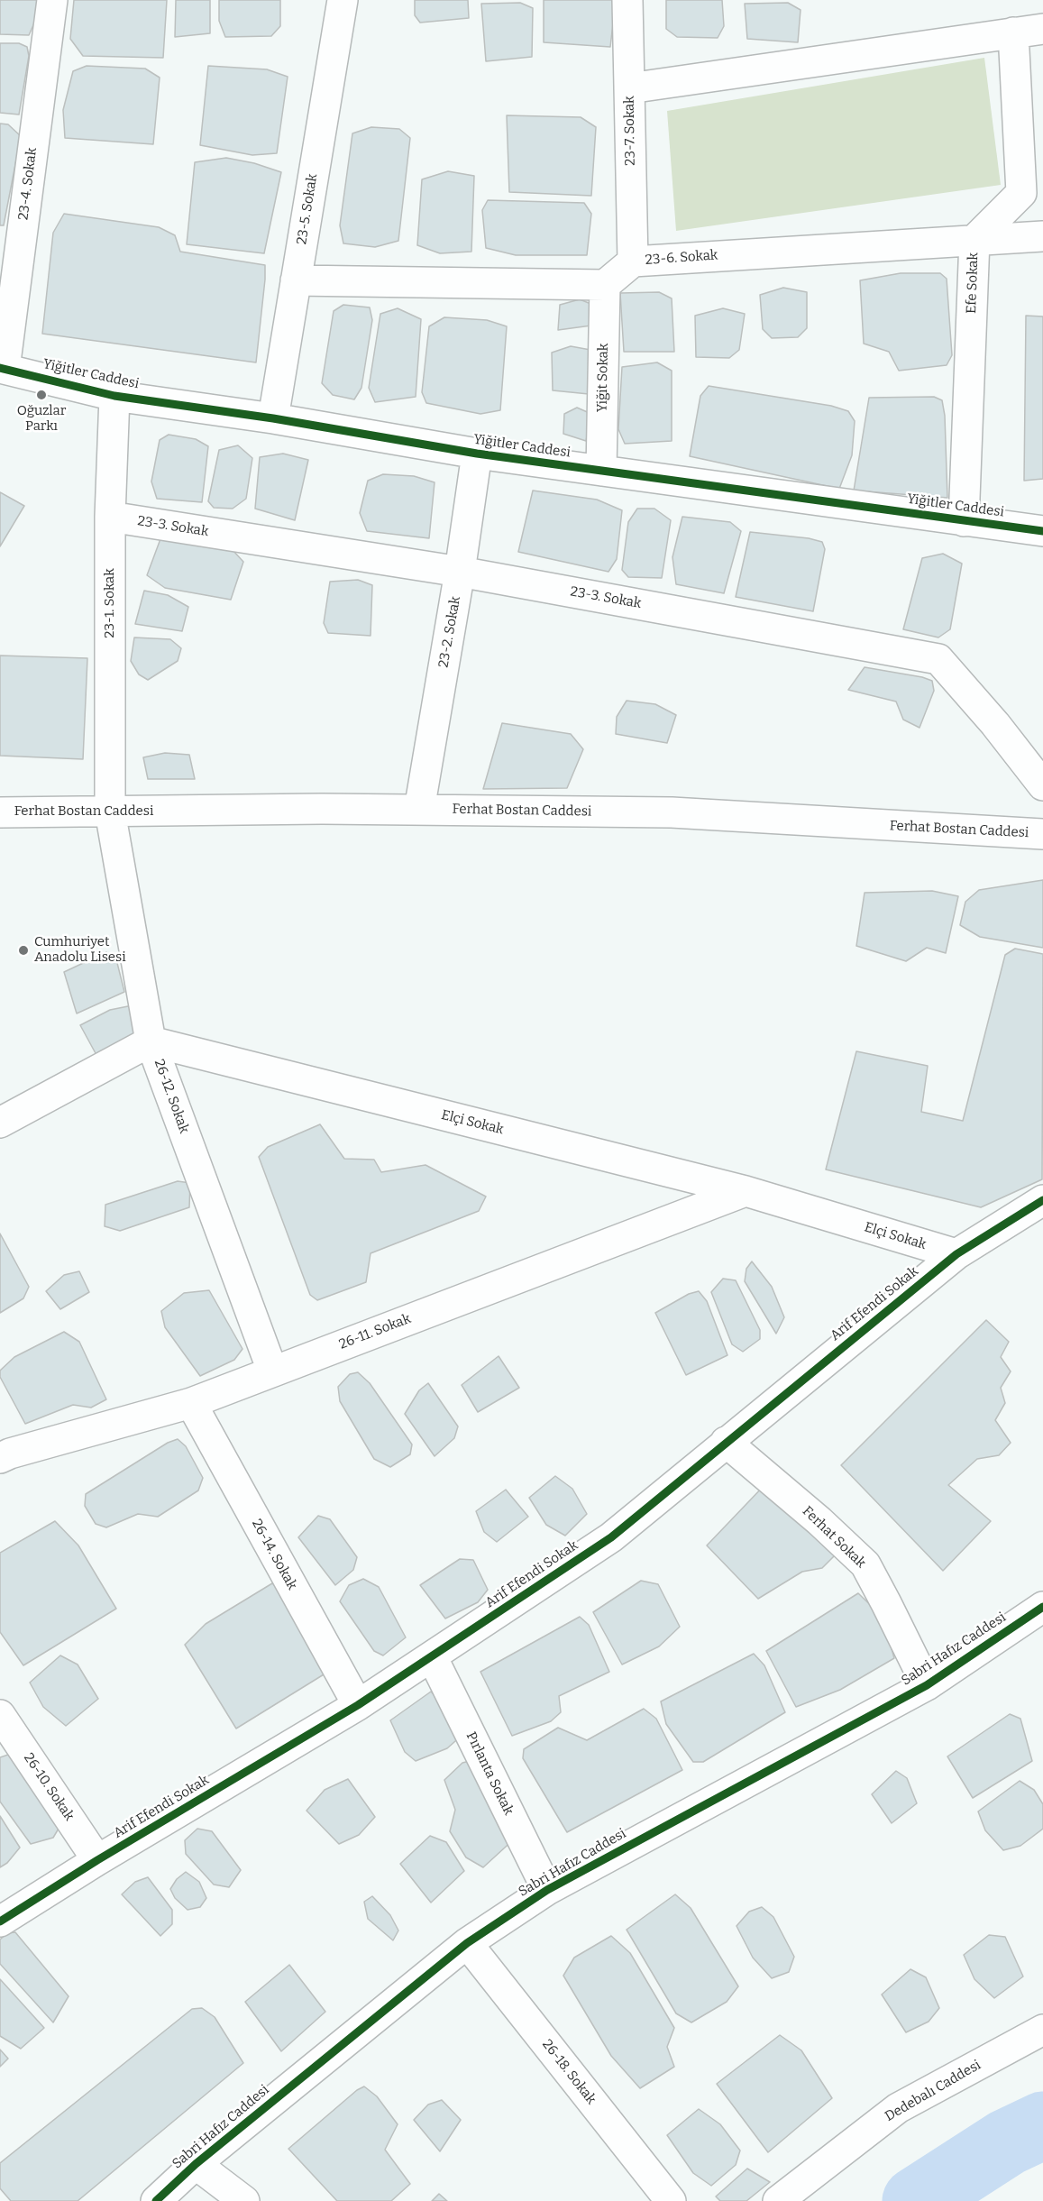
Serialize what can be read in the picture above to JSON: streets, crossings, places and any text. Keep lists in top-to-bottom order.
{
  "streets": {
    "street": [
      "23-7. Sokak",
      "23-4. Sokak",
      "23-5. Sokak",
      "23-6. Sokak",
      "Efe Sokak",
      "Yiğitler Caddesi",
      "Yiğit Sokak",
      "23-3. Sokak",
      "23-1. Sokak",
      "23-2. Sokak",
      "Ferhat Bostan Caddesi",
      "26-12. Sokak",
      "Elçi Sokak",
      "Arif Efendi Sokak",
      "26-11. Sokak",
      "Ferhat Sokak",
      "26-14. Sokak",
      "Sabri Hafız Caddesi",
      "Pırlanta Sokak",
      "26-10. Sokak",
      "26-18. Sokak",
      "Dedebalı Caddesi"
    ]
  },
  "crossings": [
    ["23-7. Sokak", "23-6. Sokak"],
    ["23-4. Sokak", "Yiğitler Caddesi"],
    ["23-5. Sokak", "Yiğitler Caddesi"],
    ["23-6. Sokak", "Efe Sokak"],
    ["23-6. Sokak", "Yiğit Sokak"],
    ["Efe Sokak", "Yiğitler Caddesi"],
    ["Yiğitler Caddesi", "Yiğit Sokak"],
    ["Yiğitler Caddesi", "23-1. Sokak"],
    ["Yiğitler Caddesi", "23-2. Sokak"],
    ["23-3. Sokak", "23-1. Sokak"],
    ["23-3. Sokak", "23-2. Sokak"],
    ["23-1. Sokak", "Ferhat Bostan Caddesi"],
    ["23-1. Sokak", "26-12. Sokak"],
    ["23-2. Sokak", "Ferhat Bostan Caddesi"],
    ["Ferhat Bostan Caddesi", "26-12. Sokak"],
    ["26-12. Sokak", "Elçi Sokak"],
    ["26-12. Sokak", "26-11. Sokak"],
    ["Elçi Sokak", "Arif Efendi Sokak"],
    ["Elçi Sokak", "26-11. Sokak"],
    ["Arif Efendi Sokak", "Ferhat Sokak"],
    ["Arif Efendi Sokak", "26-14. Sokak"],
    ["Arif Efendi Sokak", "Pırlanta Sokak"],
    ["Arif Efendi Sokak", "26-10. Sokak"],
    ["26-11. Sokak", "26-14. Sokak"],
    ["Ferhat Sokak", "Sabri Hafız Caddesi"],
    ["Sabri Hafız Caddesi", "Pırlanta Sokak"],
    ["Sabri Hafız Caddesi", "26-18. Sokak"]
  ],
  "places": ["Oğuzlar Parkı", "Cumhuriyet Anadolu Lisesi"]
}
